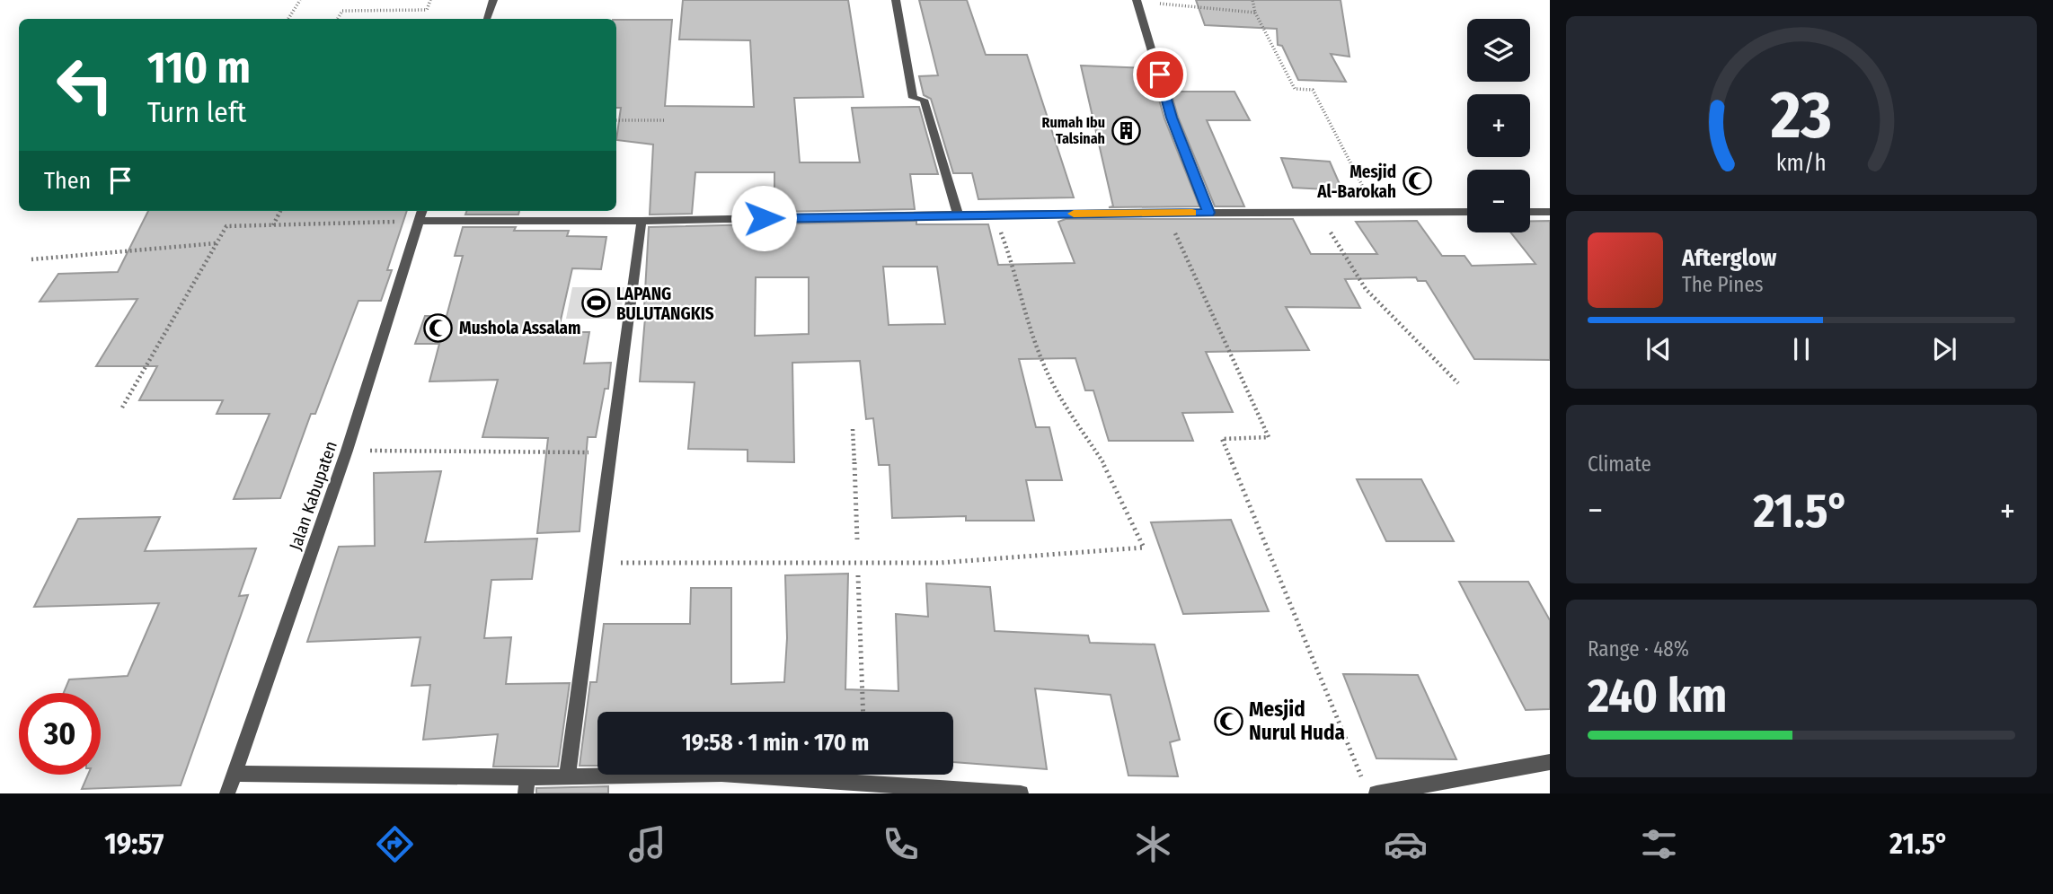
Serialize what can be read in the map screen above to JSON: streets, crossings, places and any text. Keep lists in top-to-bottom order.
{
  "streets": {
    "street": ["Jalan Kabupaten"]
  },
  "places": {
    "building": ["Rumah Ibu Talsinah"],
    "mosque": ["Mesjid Al-Barokah", "Mushola Assalam", "Mesjid Nurul Huda"],
    "sports": ["LAPANG BULUTANGKIS"]
  },
  "page": {
    "map_buttons": ["+", "−"],
    "turn": ["110 m", "Turn left"],
    "then": "Then",
    "song": ["Afterglow", "The Pines"],
    "tile": [
      "Climate",
      ["Range · 48%", "240 km"]
    ],
    "heat": ["−", "21.5°", "+"],
    "limit": "30",
    "trip": "19:58 · 1 min · 170 m",
    "tabs": ["19:57", "21.5°"],
    "gauge": ["23", "km/h"]
  }
}
